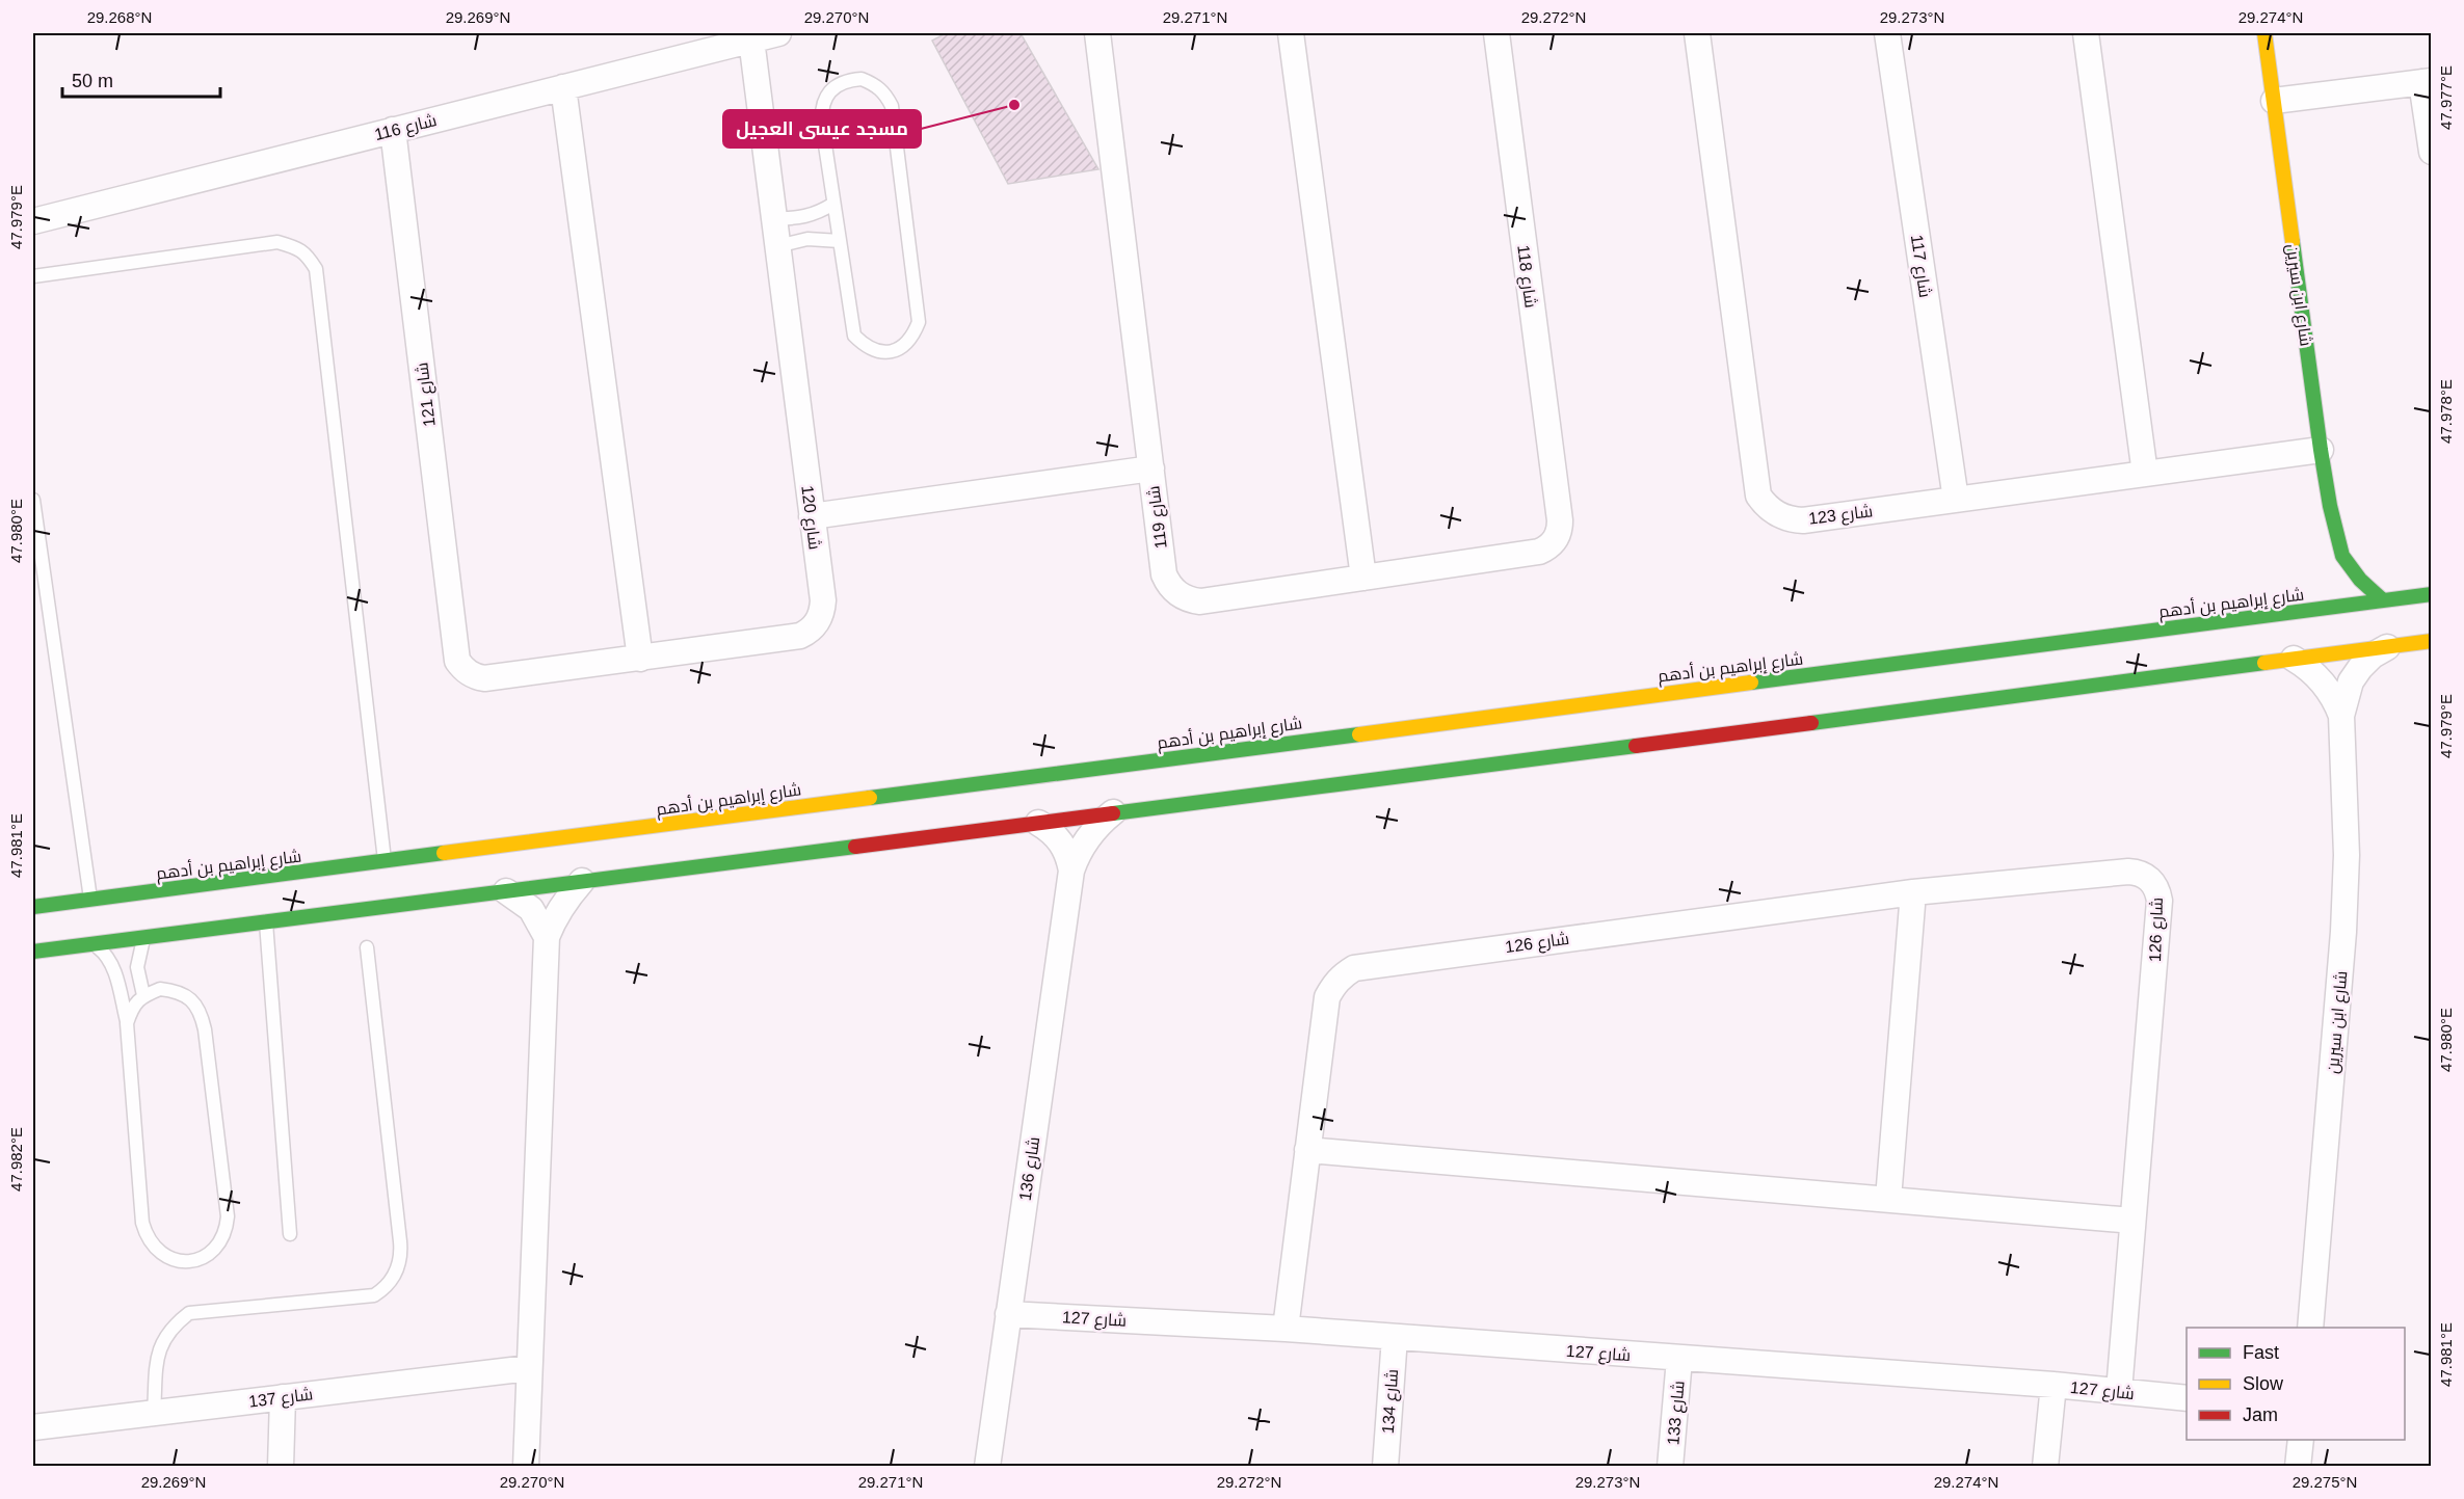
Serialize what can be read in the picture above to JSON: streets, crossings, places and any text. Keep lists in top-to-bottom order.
{
  "streets": {
    "street": [
      "شارع 116",
      "شارع 117",
      "شارع 118",
      "شارع ابن سيرين",
      "شارع 121",
      "شارع 123",
      "شارع 120",
      "شارع 119",
      "شارع إبراهيم بن أدهم",
      "شارع 126",
      "شارع 136",
      "شارع 127",
      "شارع 137",
      "شارع 134",
      "شارع 133"
    ]
  },
  "crossings": [
    ["شارع 116", "شارع 121"],
    ["شارع 116", "شارع 120"],
    ["شارع 117", "شارع 123"],
    ["شارع 118", "شارع 119"],
    ["شارع ابن سيرين", "شارع 123"],
    ["شارع ابن سيرين", "شارع إبراهيم بن أدهم"],
    ["شارع 121", "شارع 120"],
    ["شارع 126", "شارع 127"],
    ["شارع 136", "شارع 127"],
    ["شارع 127", "شارع 134"],
    ["شارع 127", "شارع 133"]
  ],
  "places": ["مسجد عيسى العجيل"],
  "legend": ["Fast", "Slow", "Jam"],
  "scale_bar": "50 m",
  "coordinates": [
    "29.268°N",
    "29.269°N",
    "29.270°N",
    "29.271°N",
    "29.272°N",
    "29.273°N",
    "29.274°N",
    "47.977°E",
    "47.979°E",
    "47.978°E",
    "47.980°E",
    "47.981°E",
    "47.982°E",
    "29.275°N"
  ]
}
